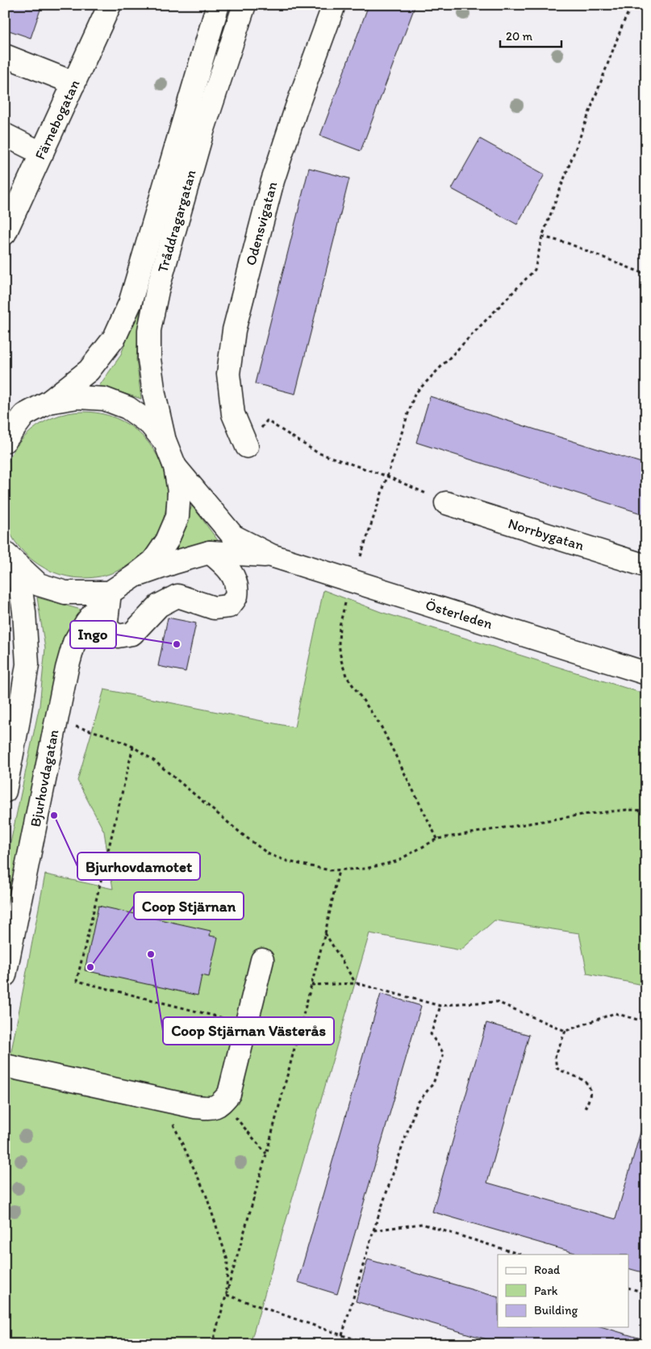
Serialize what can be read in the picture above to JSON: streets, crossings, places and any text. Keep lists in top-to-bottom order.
{
  "streets": {
    "main road": [
      "Färnebogatan",
      "Tråddragargatan",
      "Odensvigatan",
      "Norrbygatan",
      "Österleden",
      "Bjurhovdagatan"
    ]
  },
  "crossings": [
    ["Österleden", "Bjurhovdagatan"]
  ],
  "places": [
    "Ingo",
    "Bjurhovdamotet",
    "Coop Stjärnan Västerås",
    "Coop Stjärnan"
  ],
  "legend": ["Road", "Park", "Building"],
  "scale_bar": "20 m"
}
